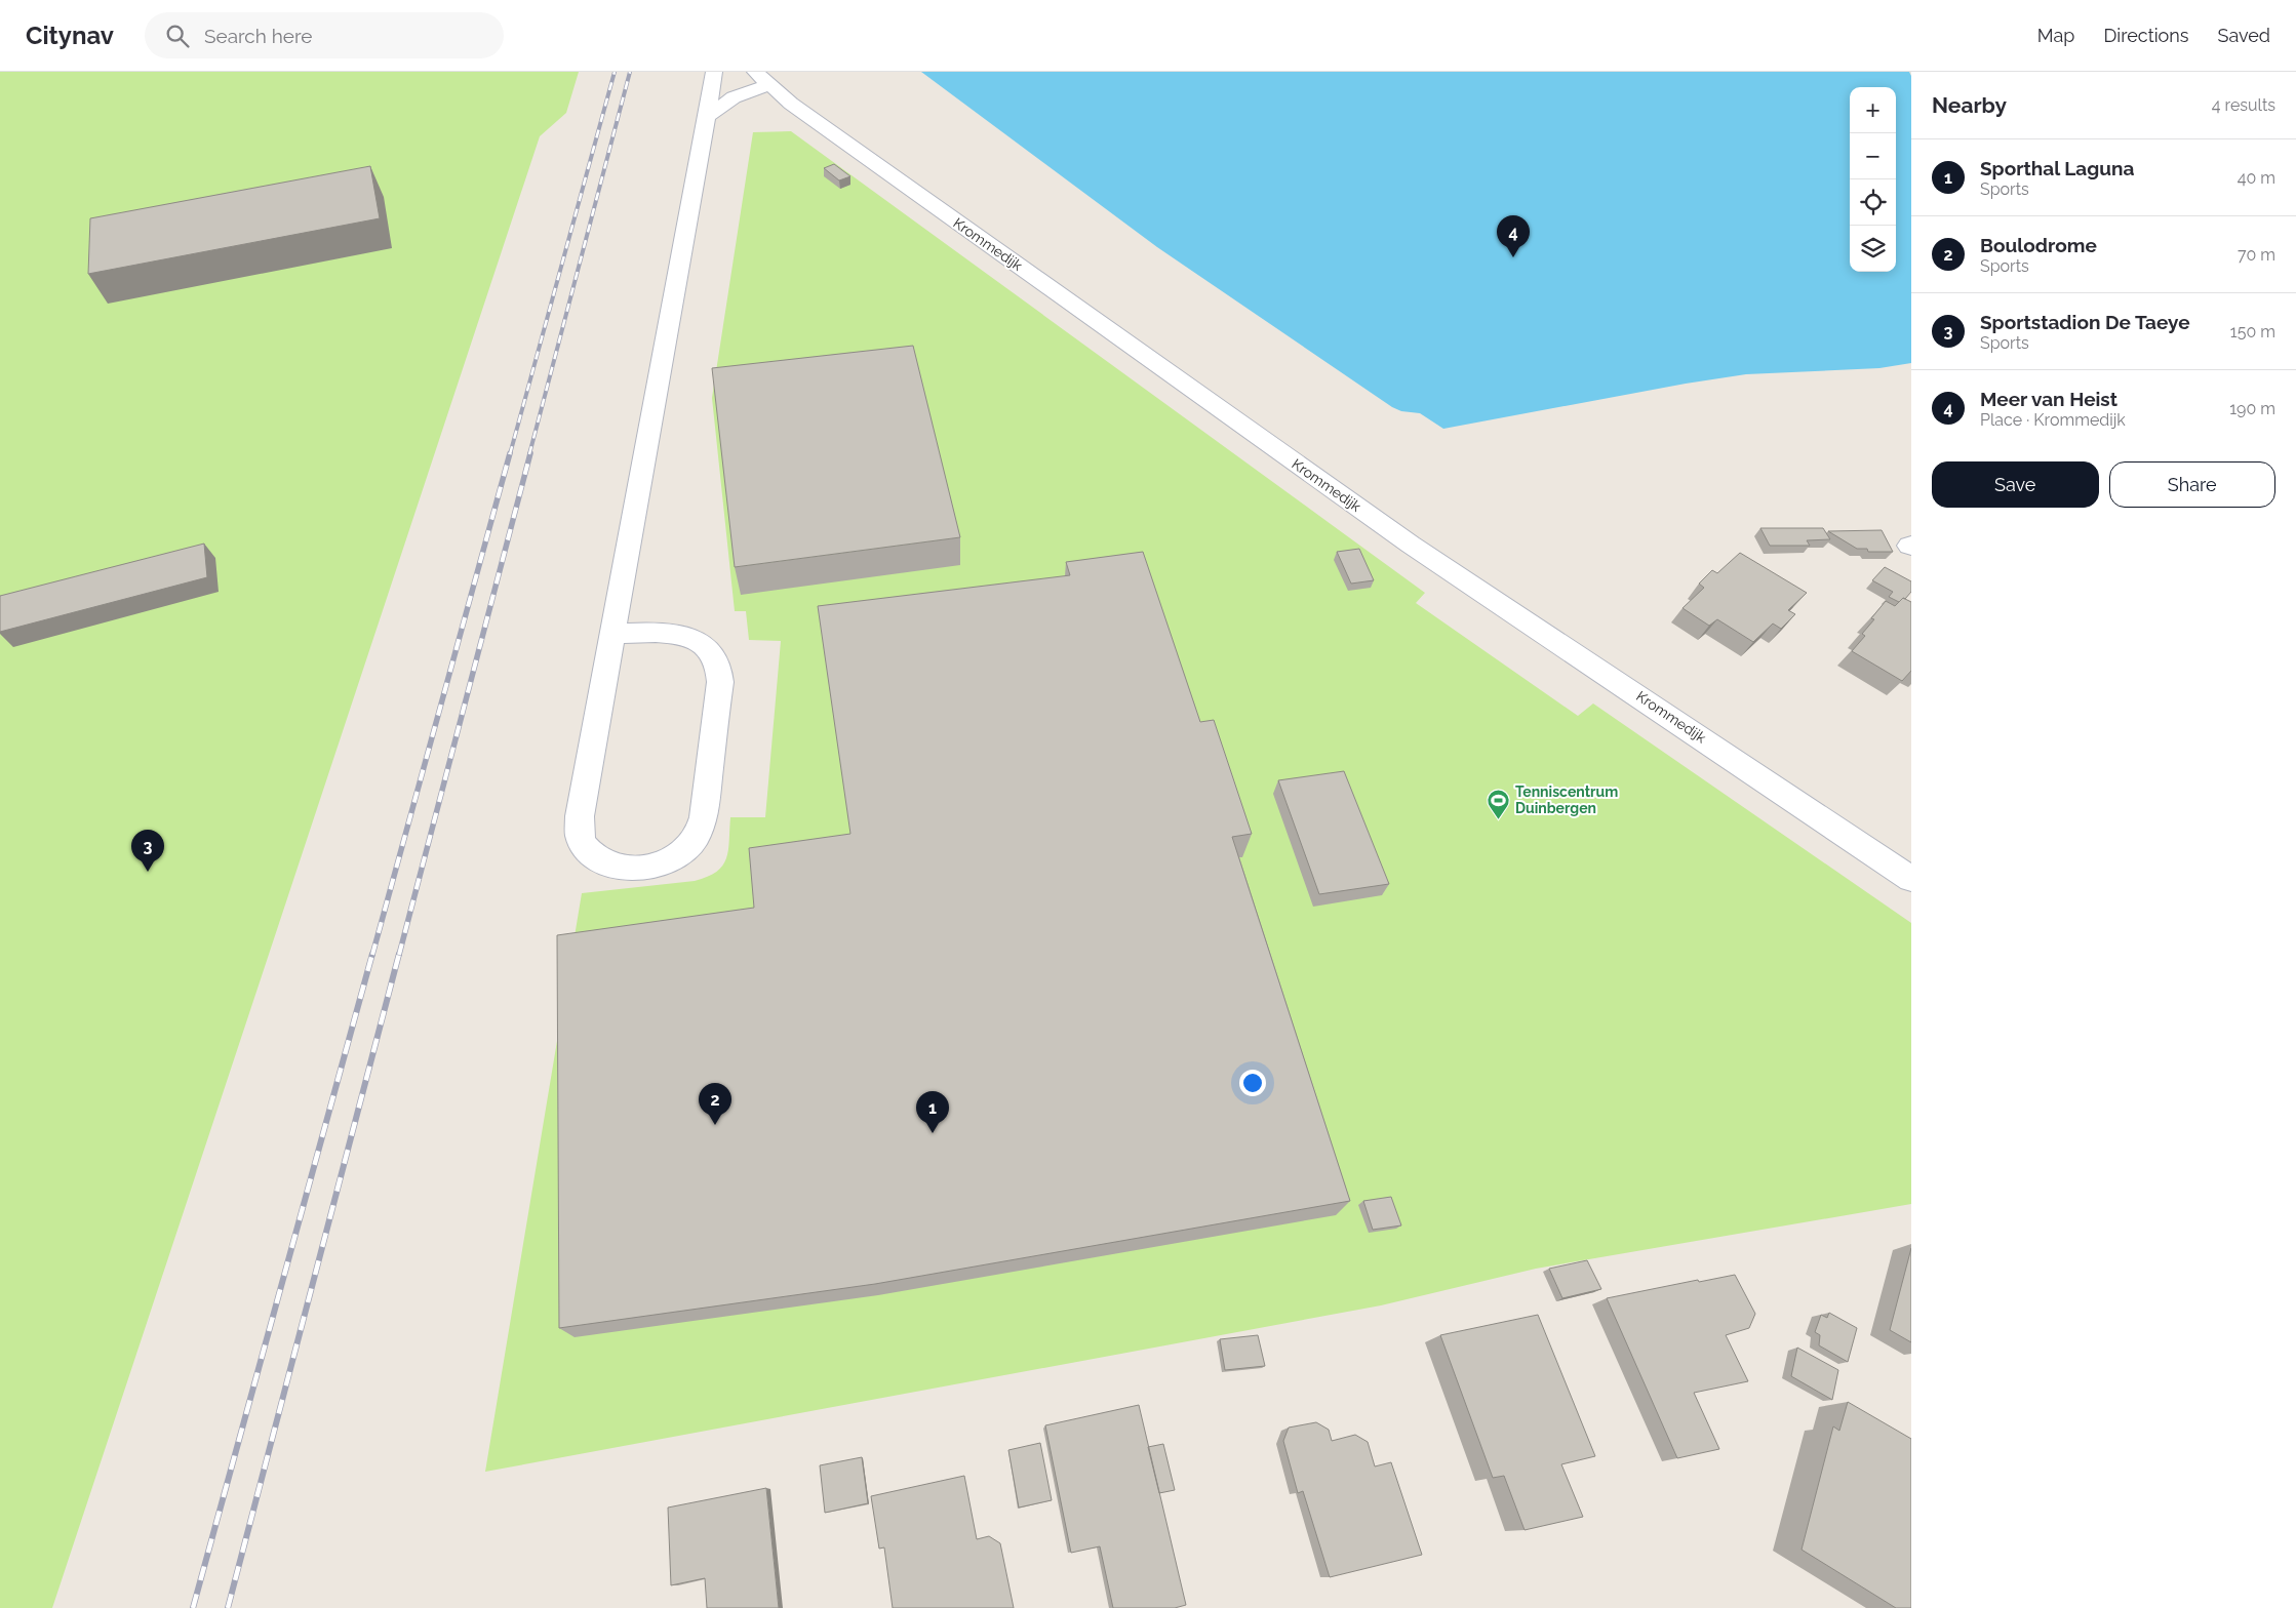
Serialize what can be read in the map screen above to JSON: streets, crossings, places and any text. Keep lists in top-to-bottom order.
{
  "streets": {
    "street": ["Krommedijk"]
  },
  "places": {
    "sports": ["Tenniscentrum Duinbergen"]
  },
  "page": {
    "header": "Citynav",
    "search": "Search here",
    "nav": ["Map", "Directions", "Saved"],
    "heading": ["Nearby", "4 results"],
    "map_buttons": ["+", "−"],
    "list": [
      {
        "mark": "1",
        "name": "Sporthal Laguna",
        "note": "Sports",
        "value": "40 m"
      },
      {
        "mark": "2",
        "name": "Boulodrome",
        "note": "Sports",
        "value": "70 m"
      },
      {
        "mark": "3",
        "name": "Sportstadion De Taeye",
        "note": "Sports",
        "value": "150 m"
      },
      {
        "mark": "4",
        "name": "Meer van Heist",
        "note": "Place · Krommedijk",
        "value": "190 m"
      }
    ],
    "pins": [
      "4",
      "3",
      "2",
      "1"
    ],
    "buttons": ["Save", "Share"]
  }
}
